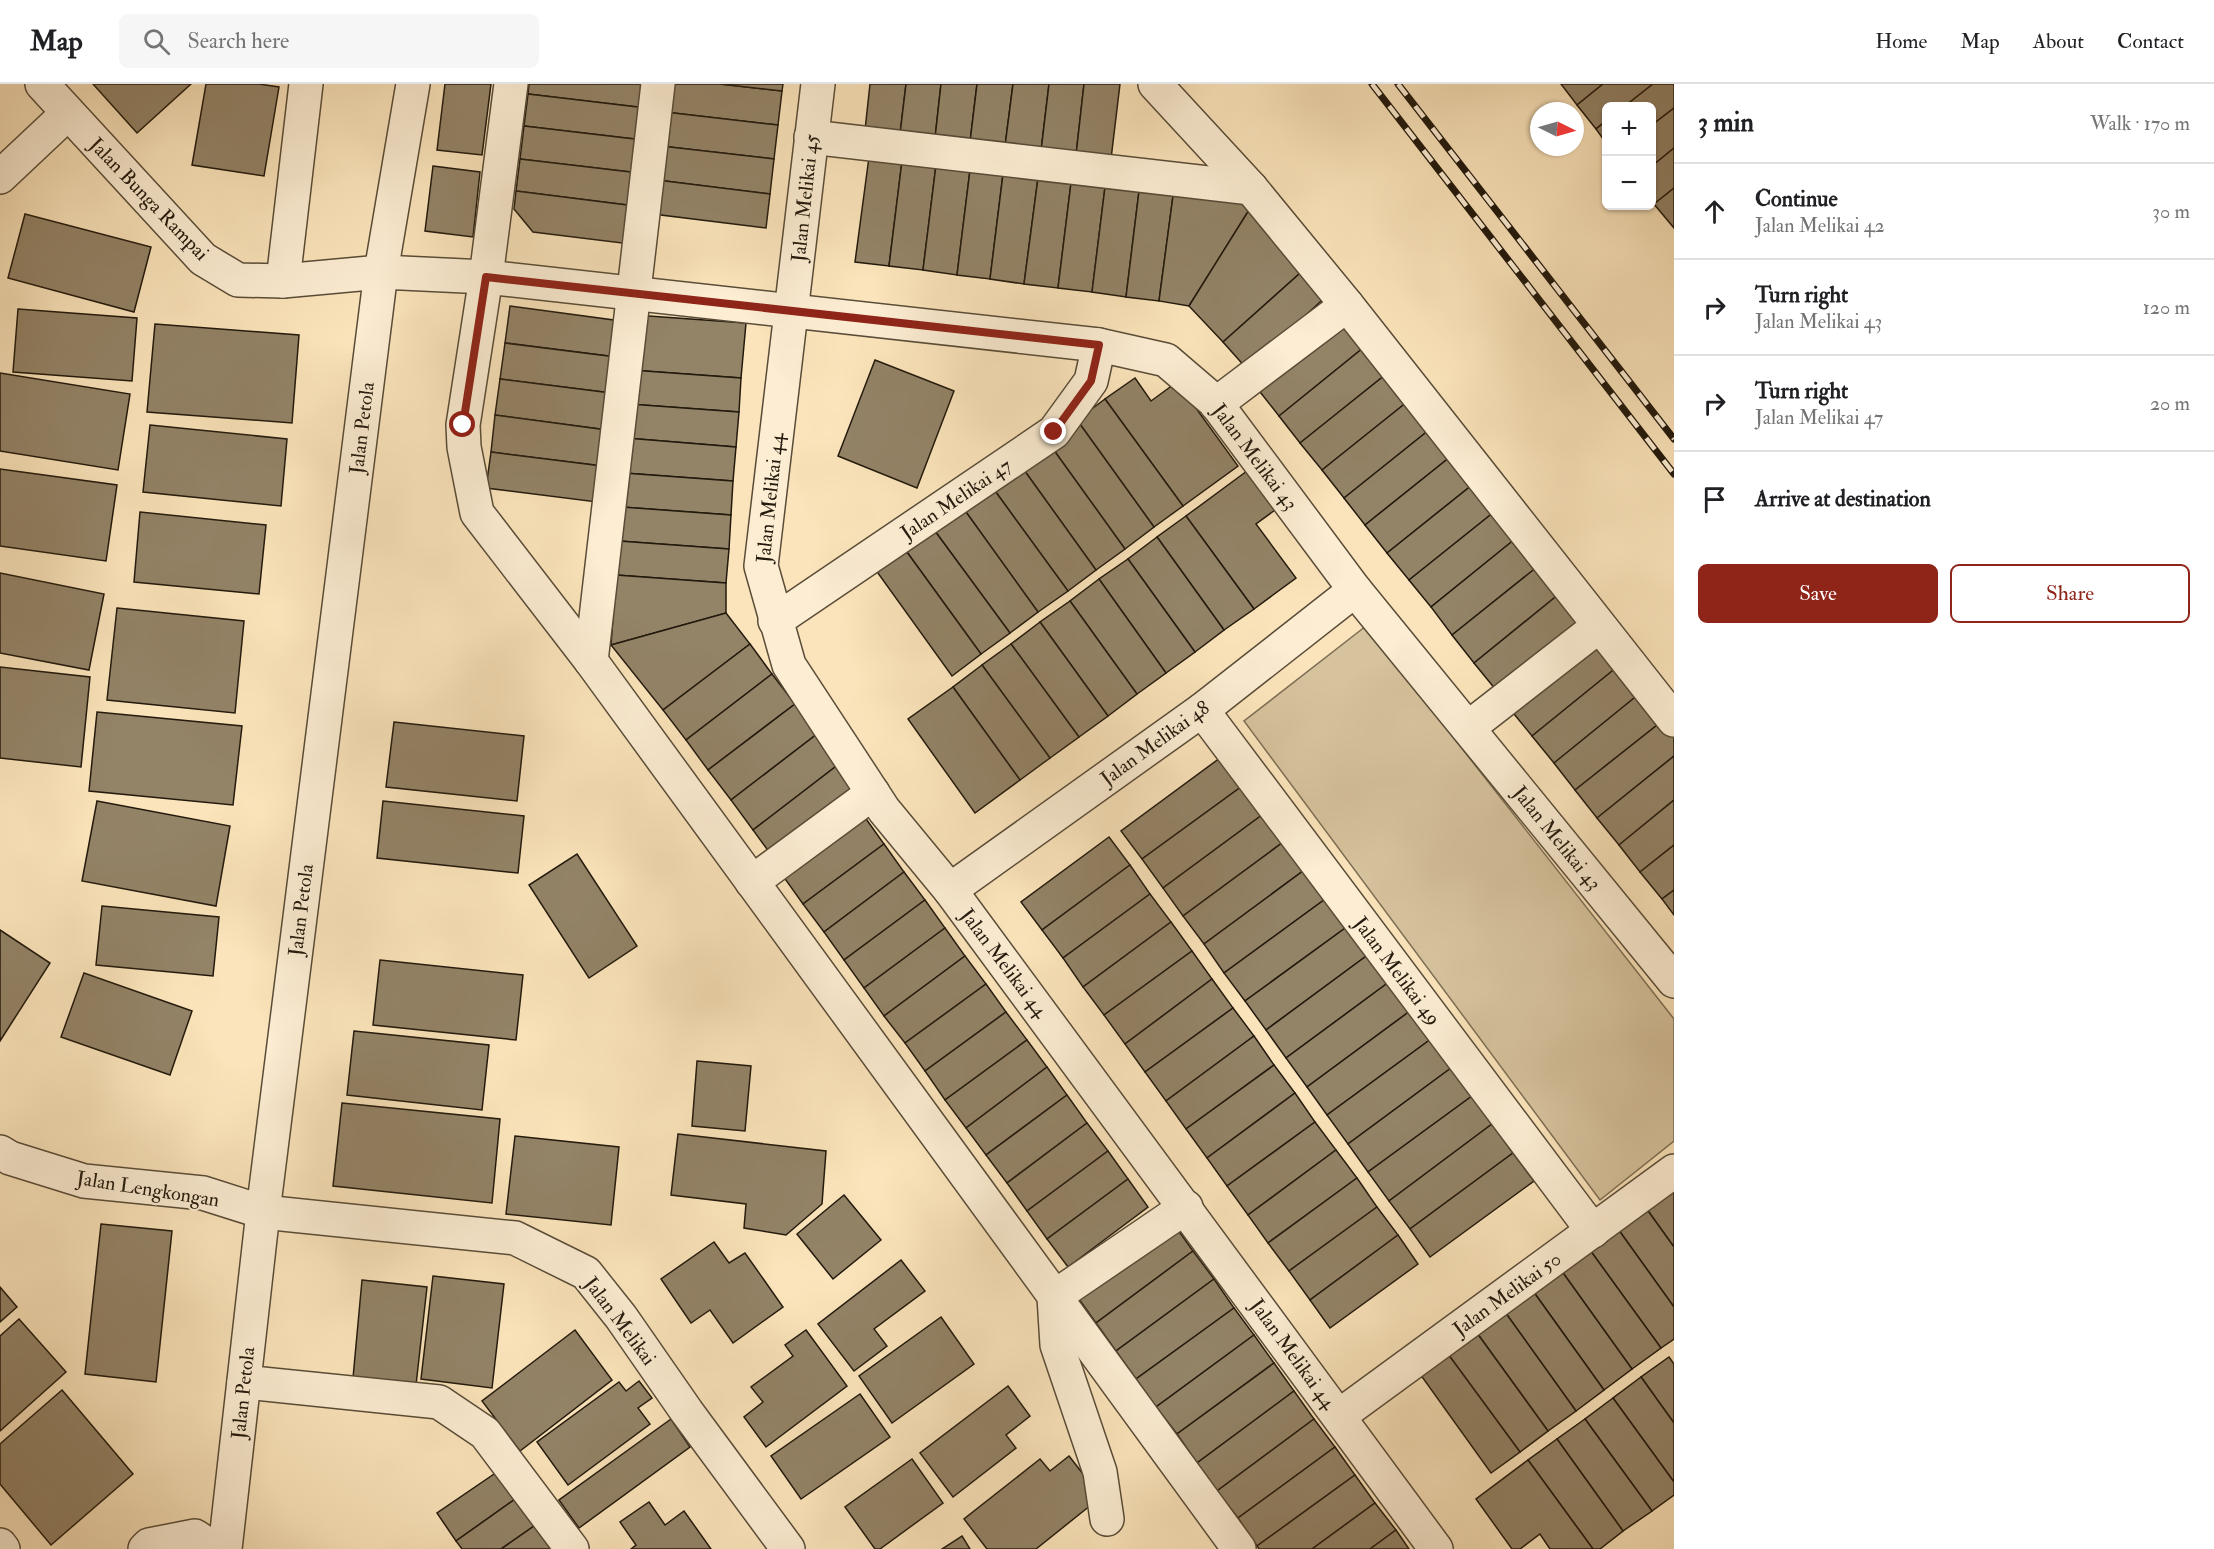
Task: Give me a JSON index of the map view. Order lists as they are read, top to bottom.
{
  "streets": {
    "street": [
      "Jalan Melikai 45",
      "Jalan Bunga Rampai",
      "Jalan Petola",
      "Jalan Melikai 43",
      "Jalan Melikai 44",
      "Jalan Melikai 47",
      "Jalan Melikai 48",
      "Jalan Melikai 49",
      "Jalan Lengkongan",
      "Jalan Melikai 50",
      "Jalan Melikai"
    ]
  },
  "crossings": [
    ["Jalan Melikai 45", "Jalan Melikai 43"],
    ["Jalan Melikai 45", "Jalan Melikai 44"],
    ["Jalan Bunga Rampai", "Jalan Petola"],
    ["Jalan Bunga Rampai", "Jalan Melikai 43"],
    ["Jalan Petola", "Jalan Melikai 43"],
    ["Jalan Petola", "Jalan Lengkongan"],
    ["Jalan Petola", "Jalan Melikai"],
    ["Jalan Melikai 43", "Jalan Melikai 44"],
    ["Jalan Melikai 43", "Jalan Melikai 47"],
    ["Jalan Melikai 43", "Jalan Melikai 48"],
    ["Jalan Melikai 44", "Jalan Melikai 47"],
    ["Jalan Melikai 44", "Jalan Melikai 48"],
    ["Jalan Melikai 44", "Jalan Melikai 50"],
    ["Jalan Melikai 48", "Jalan Melikai 49"],
    ["Jalan Melikai 49", "Jalan Melikai 50"],
    ["Jalan Lengkongan", "Jalan Melikai"]
  ],
  "north": "right",
  "page": {
    "header": "Map",
    "search": "Search here",
    "nav": [
      "Home",
      "Map",
      "About",
      "Contact"
    ],
    "heading": ["3 min", "Walk · 170 m"],
    "map_buttons": ["+", "−"],
    "list": [
      ["Continue", "Jalan Melikai 42", "30 m"],
      ["Turn right", "Jalan Melikai 43", "120 m"],
      ["Turn right", "Jalan Melikai 47", "20 m"],
      "Arrive at destination"
    ],
    "buttons": ["Save", "Share"]
  }
}
